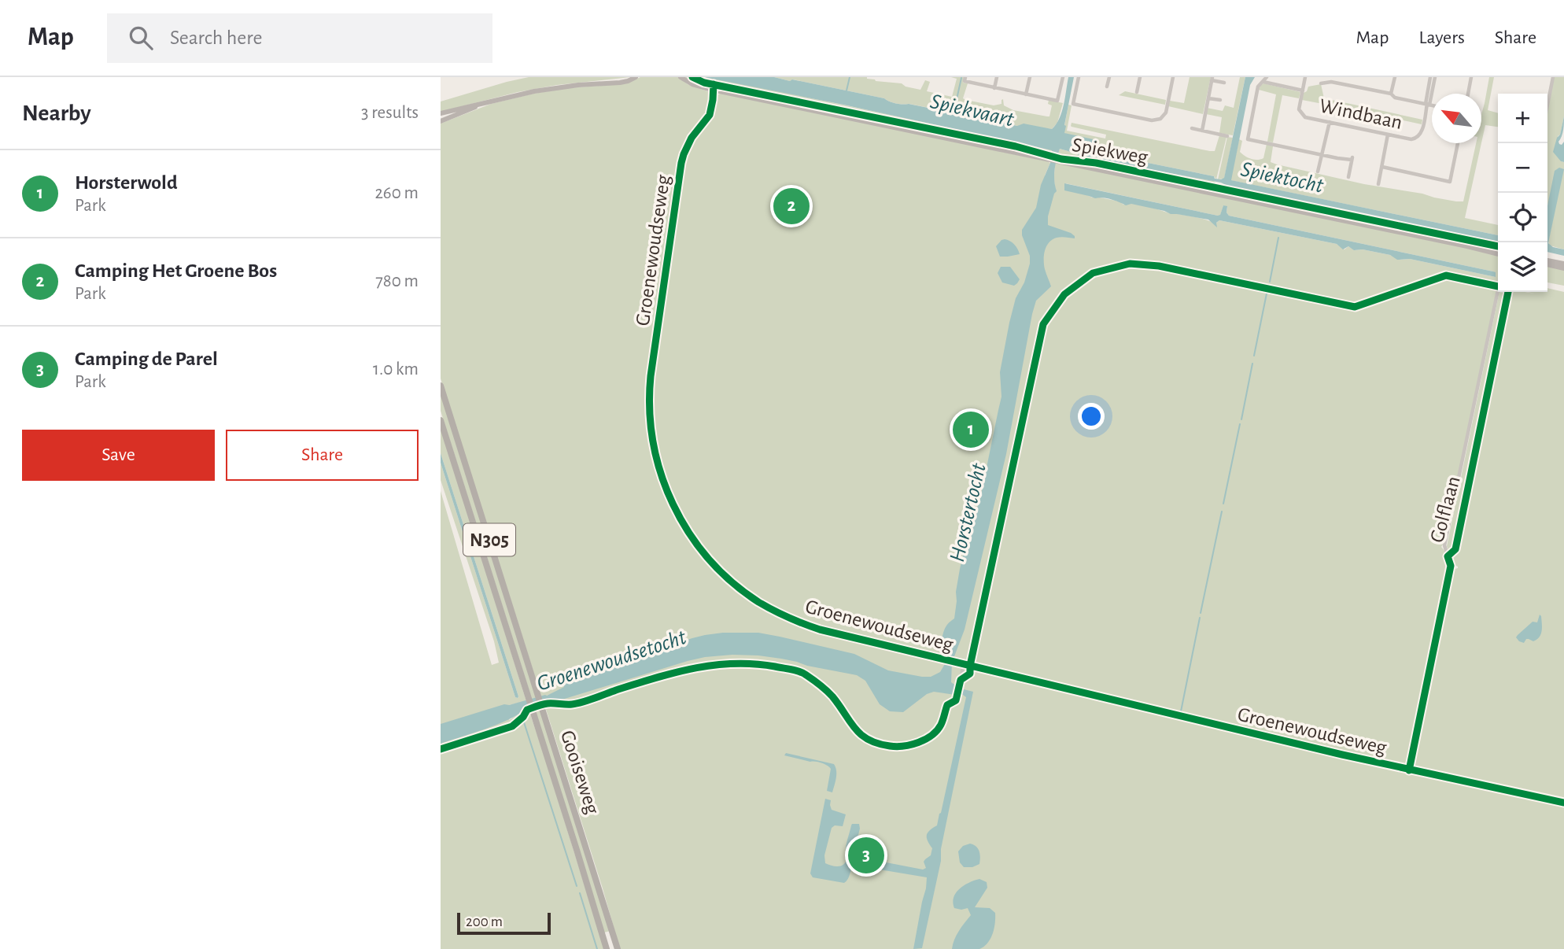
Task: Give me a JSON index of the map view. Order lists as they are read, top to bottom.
{
  "streets": {
    "highway": ["N305", "Gooiseweg"],
    "main road": ["Spiekweg"],
    "street": ["Windbaan", "Groenewoudseweg", "Golflaan"]
  },
  "crossings": [
    ["Spiekweg", "Groenewoudseweg"],
    ["Groenewoudseweg", "Golflaan"]
  ],
  "water": [
    "Spiekvaart",
    "Spiektocht",
    "Horstertocht",
    "Groenewoudsetocht"
  ],
  "scale_bar": "200 m",
  "north": "top left",
  "page": {
    "header": "Map",
    "search": "Search here",
    "nav": ["Map", "Layers", "Share"],
    "heading": ["Nearby", "3 results"],
    "map_buttons": ["+", "−"],
    "list": [
      {
        "mark": "1",
        "name": "Horsterwold",
        "note": "Park",
        "value": "260 m"
      },
      {
        "mark": "2",
        "name": "Camping Het Groene Bos",
        "note": "Park",
        "value": "780 m"
      },
      {
        "mark": "3",
        "name": "Camping de Parel",
        "note": "Park",
        "value": "1.0 km"
      }
    ],
    "pins": ["2", "1", "3"],
    "buttons": ["Save", "Share"],
    "scale": "200 m"
  }
}
